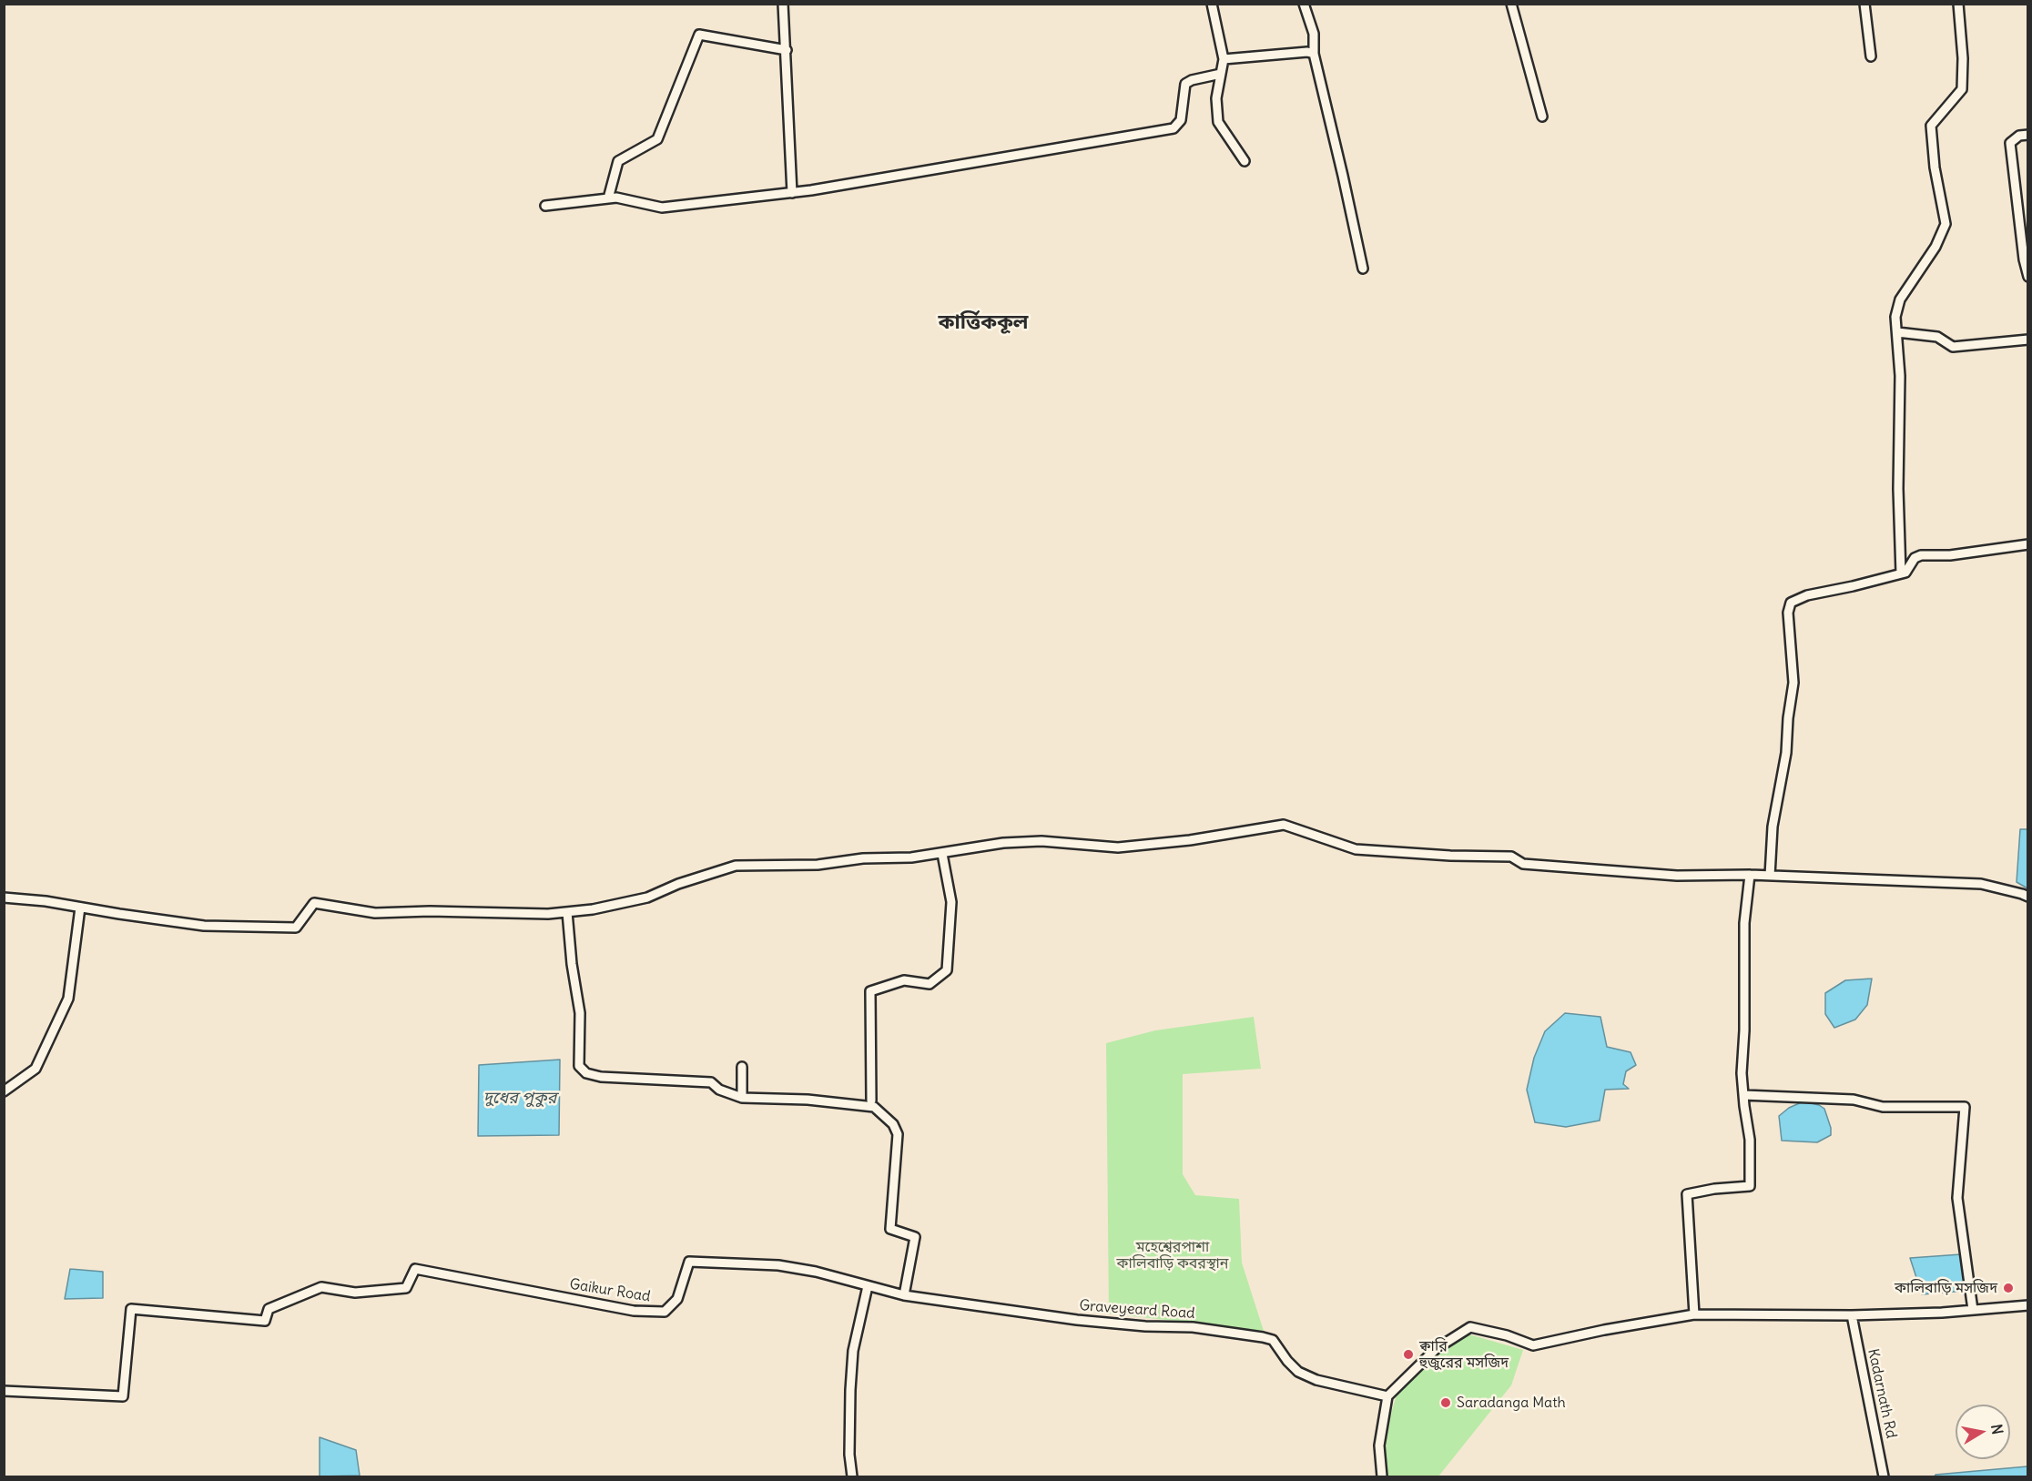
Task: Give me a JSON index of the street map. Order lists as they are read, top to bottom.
{
  "streets": {
    "street": ["Gaikur Road", "Graveyeard Road", "Kadarnath Rd"]
  },
  "crossings": [
    ["Gaikur Road", "Graveyeard Road"]
  ],
  "districts": ["কার্ত্তিককূল"],
  "water": ["দুধের পুকুর"],
  "parks": ["মহেশ্বেরপাশা কালিবাড়ি কবরস্থান"],
  "places": ["কালিবাড়ি মসজিদ", "ক্বারি হুজুরের মসজিদ", "Saradanga Math"],
  "north": "right"
}
